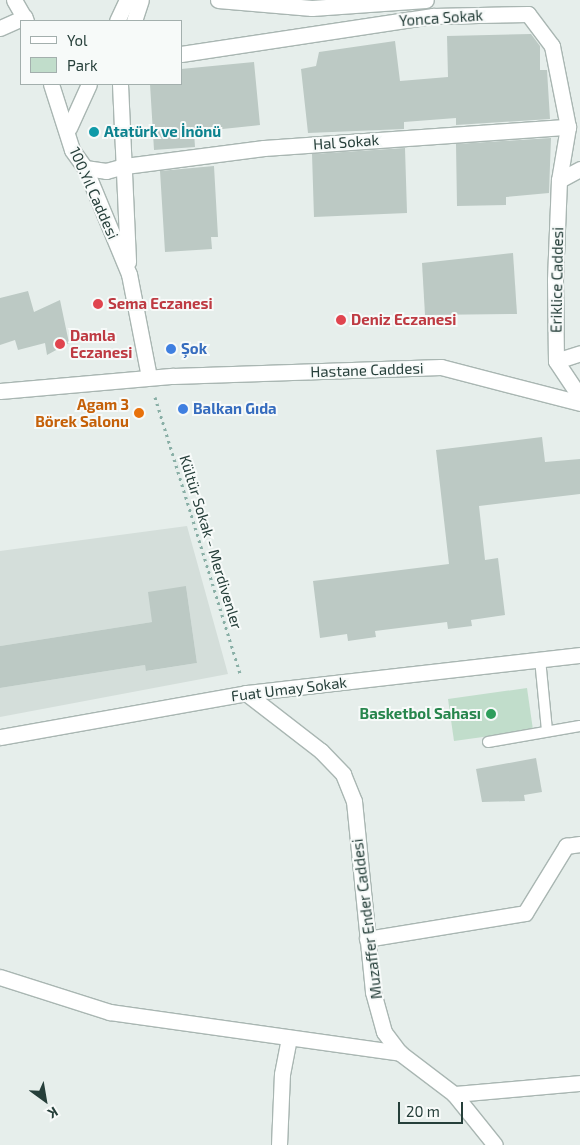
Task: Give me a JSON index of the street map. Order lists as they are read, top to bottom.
{
  "streets": {
    "street": [
      "Yonca Sokak",
      "Hal Sokak",
      "100.Yıl Caddesi",
      "Eriklice Caddesi",
      "Hastane Caddesi",
      "Fuat Umay Sokak",
      "Muzaffer Ender Caddesi"
    ],
    "path": ["Kültür Sokak - Merdivenler"]
  },
  "crossings": [
    ["Yonca Sokak", "Hal Sokak"],
    ["Yonca Sokak", "Eriklice Caddesi"],
    ["Hal Sokak", "100.Yıl Caddesi"],
    ["100.Yıl Caddesi", "Hastane Caddesi"],
    ["Kültür Sokak - Merdivenler", "Fuat Umay Sokak"],
    ["Kültür Sokak - Merdivenler", "Muzaffer Ender Caddesi"],
    ["Fuat Umay Sokak", "Muzaffer Ender Caddesi"]
  ],
  "places": [
    "Atatürk ve İnönü",
    "Sema Eczanesi",
    "Deniz Eczanesi",
    "Damla Eczanesi",
    "Şok",
    "Balkan Gıda",
    "Agam 3 Börek Salonu",
    "Basketbol Sahası"
  ],
  "legend": ["Yol", "Park"],
  "scale_bar": "20 m",
  "north": "bottom right"
}
